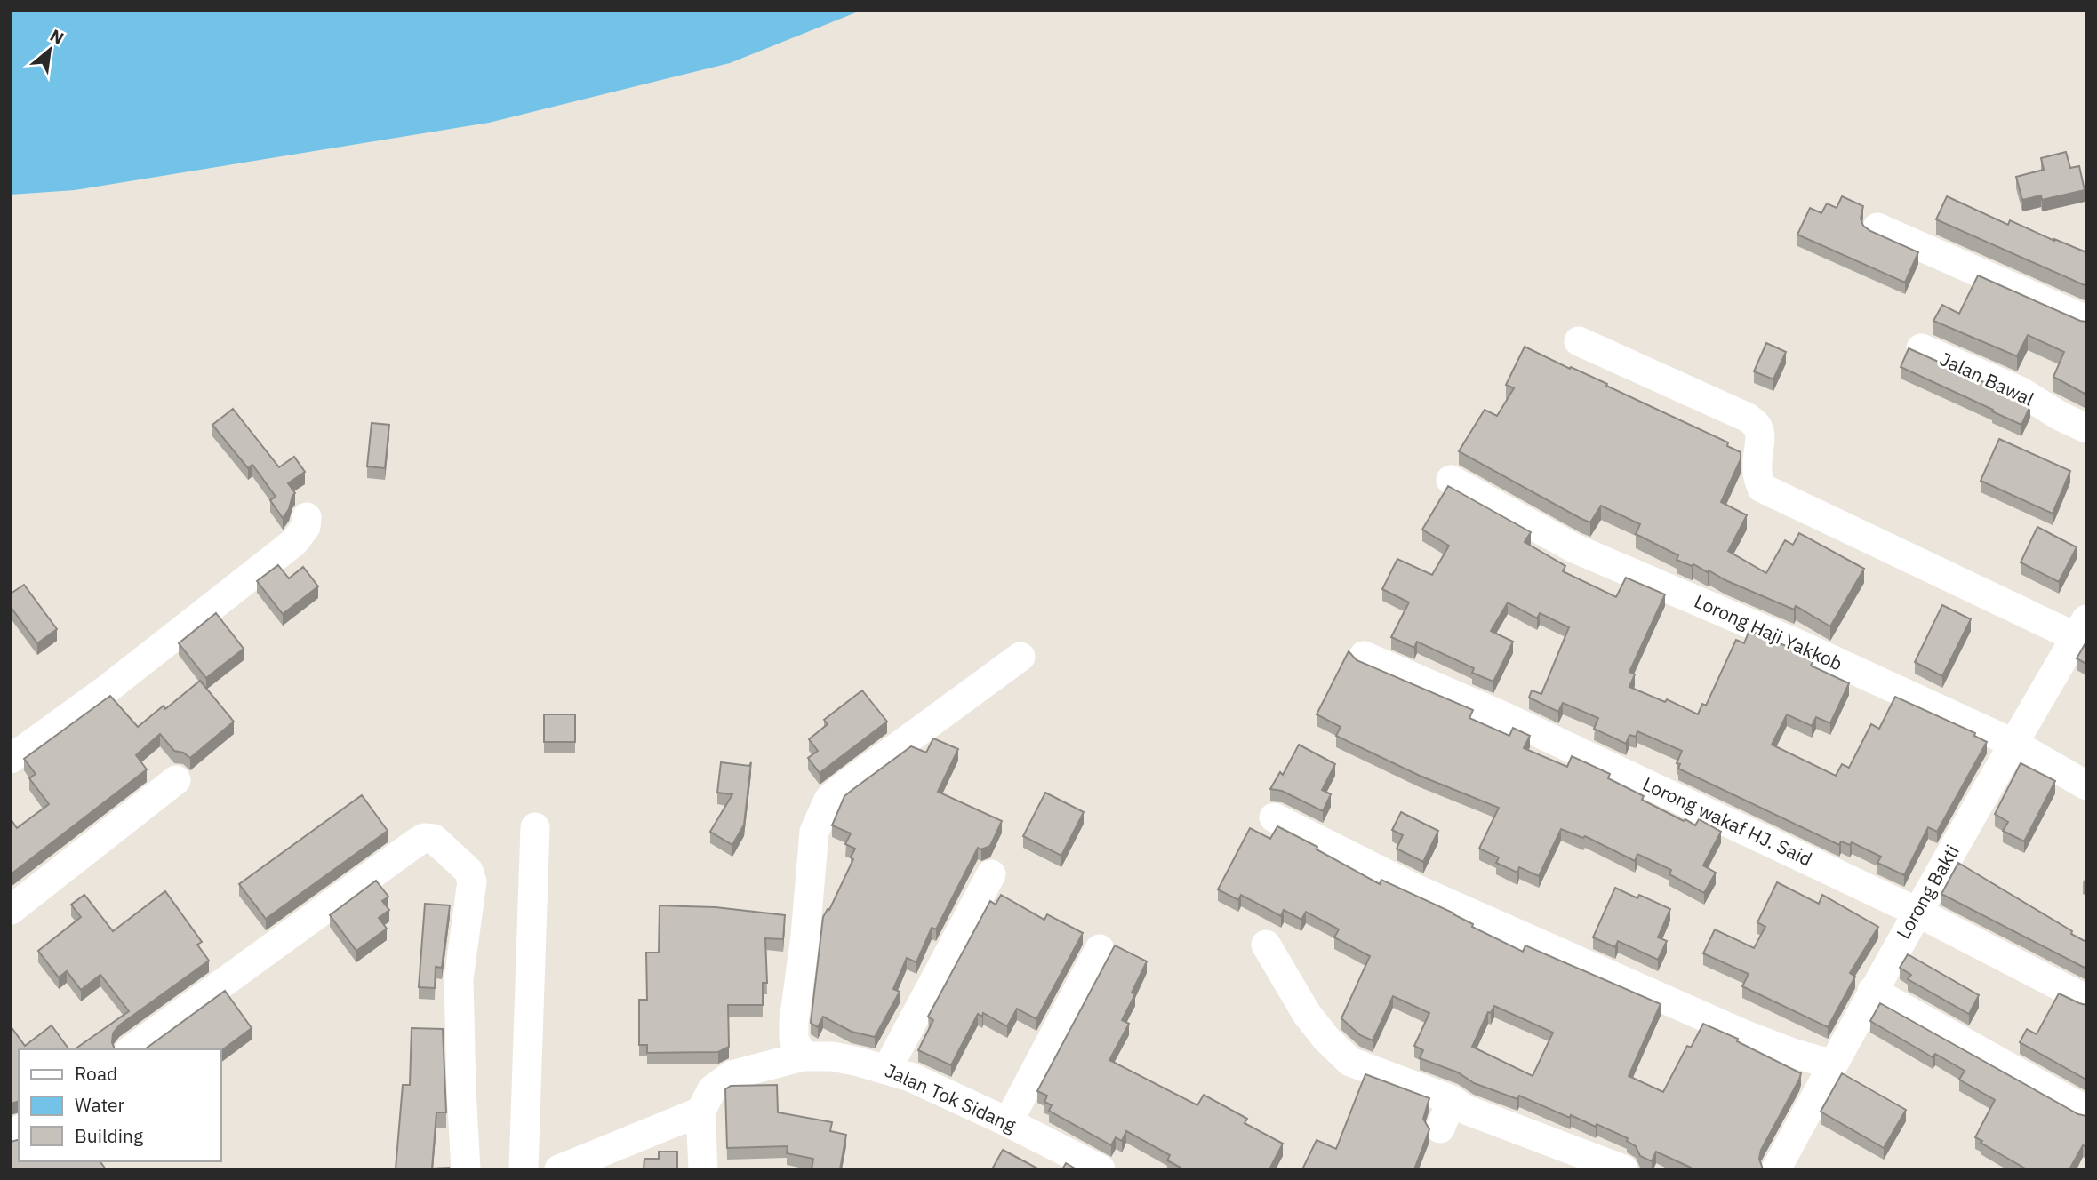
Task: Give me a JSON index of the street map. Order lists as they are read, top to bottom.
{
  "streets": {
    "street": [
      "Jalan Bawal",
      "Lorong Haji Yakkob",
      "Lorong wakaf HJ. Said",
      "Lorong Bakti",
      "Jalan Tok Sidang"
    ]
  },
  "crossings": [
    ["Lorong Haji Yakkob", "Lorong Bakti"],
    ["Lorong wakaf HJ. Said", "Lorong Bakti"]
  ],
  "legend": ["Road", "Water", "Building"],
  "north": "top right"
}
